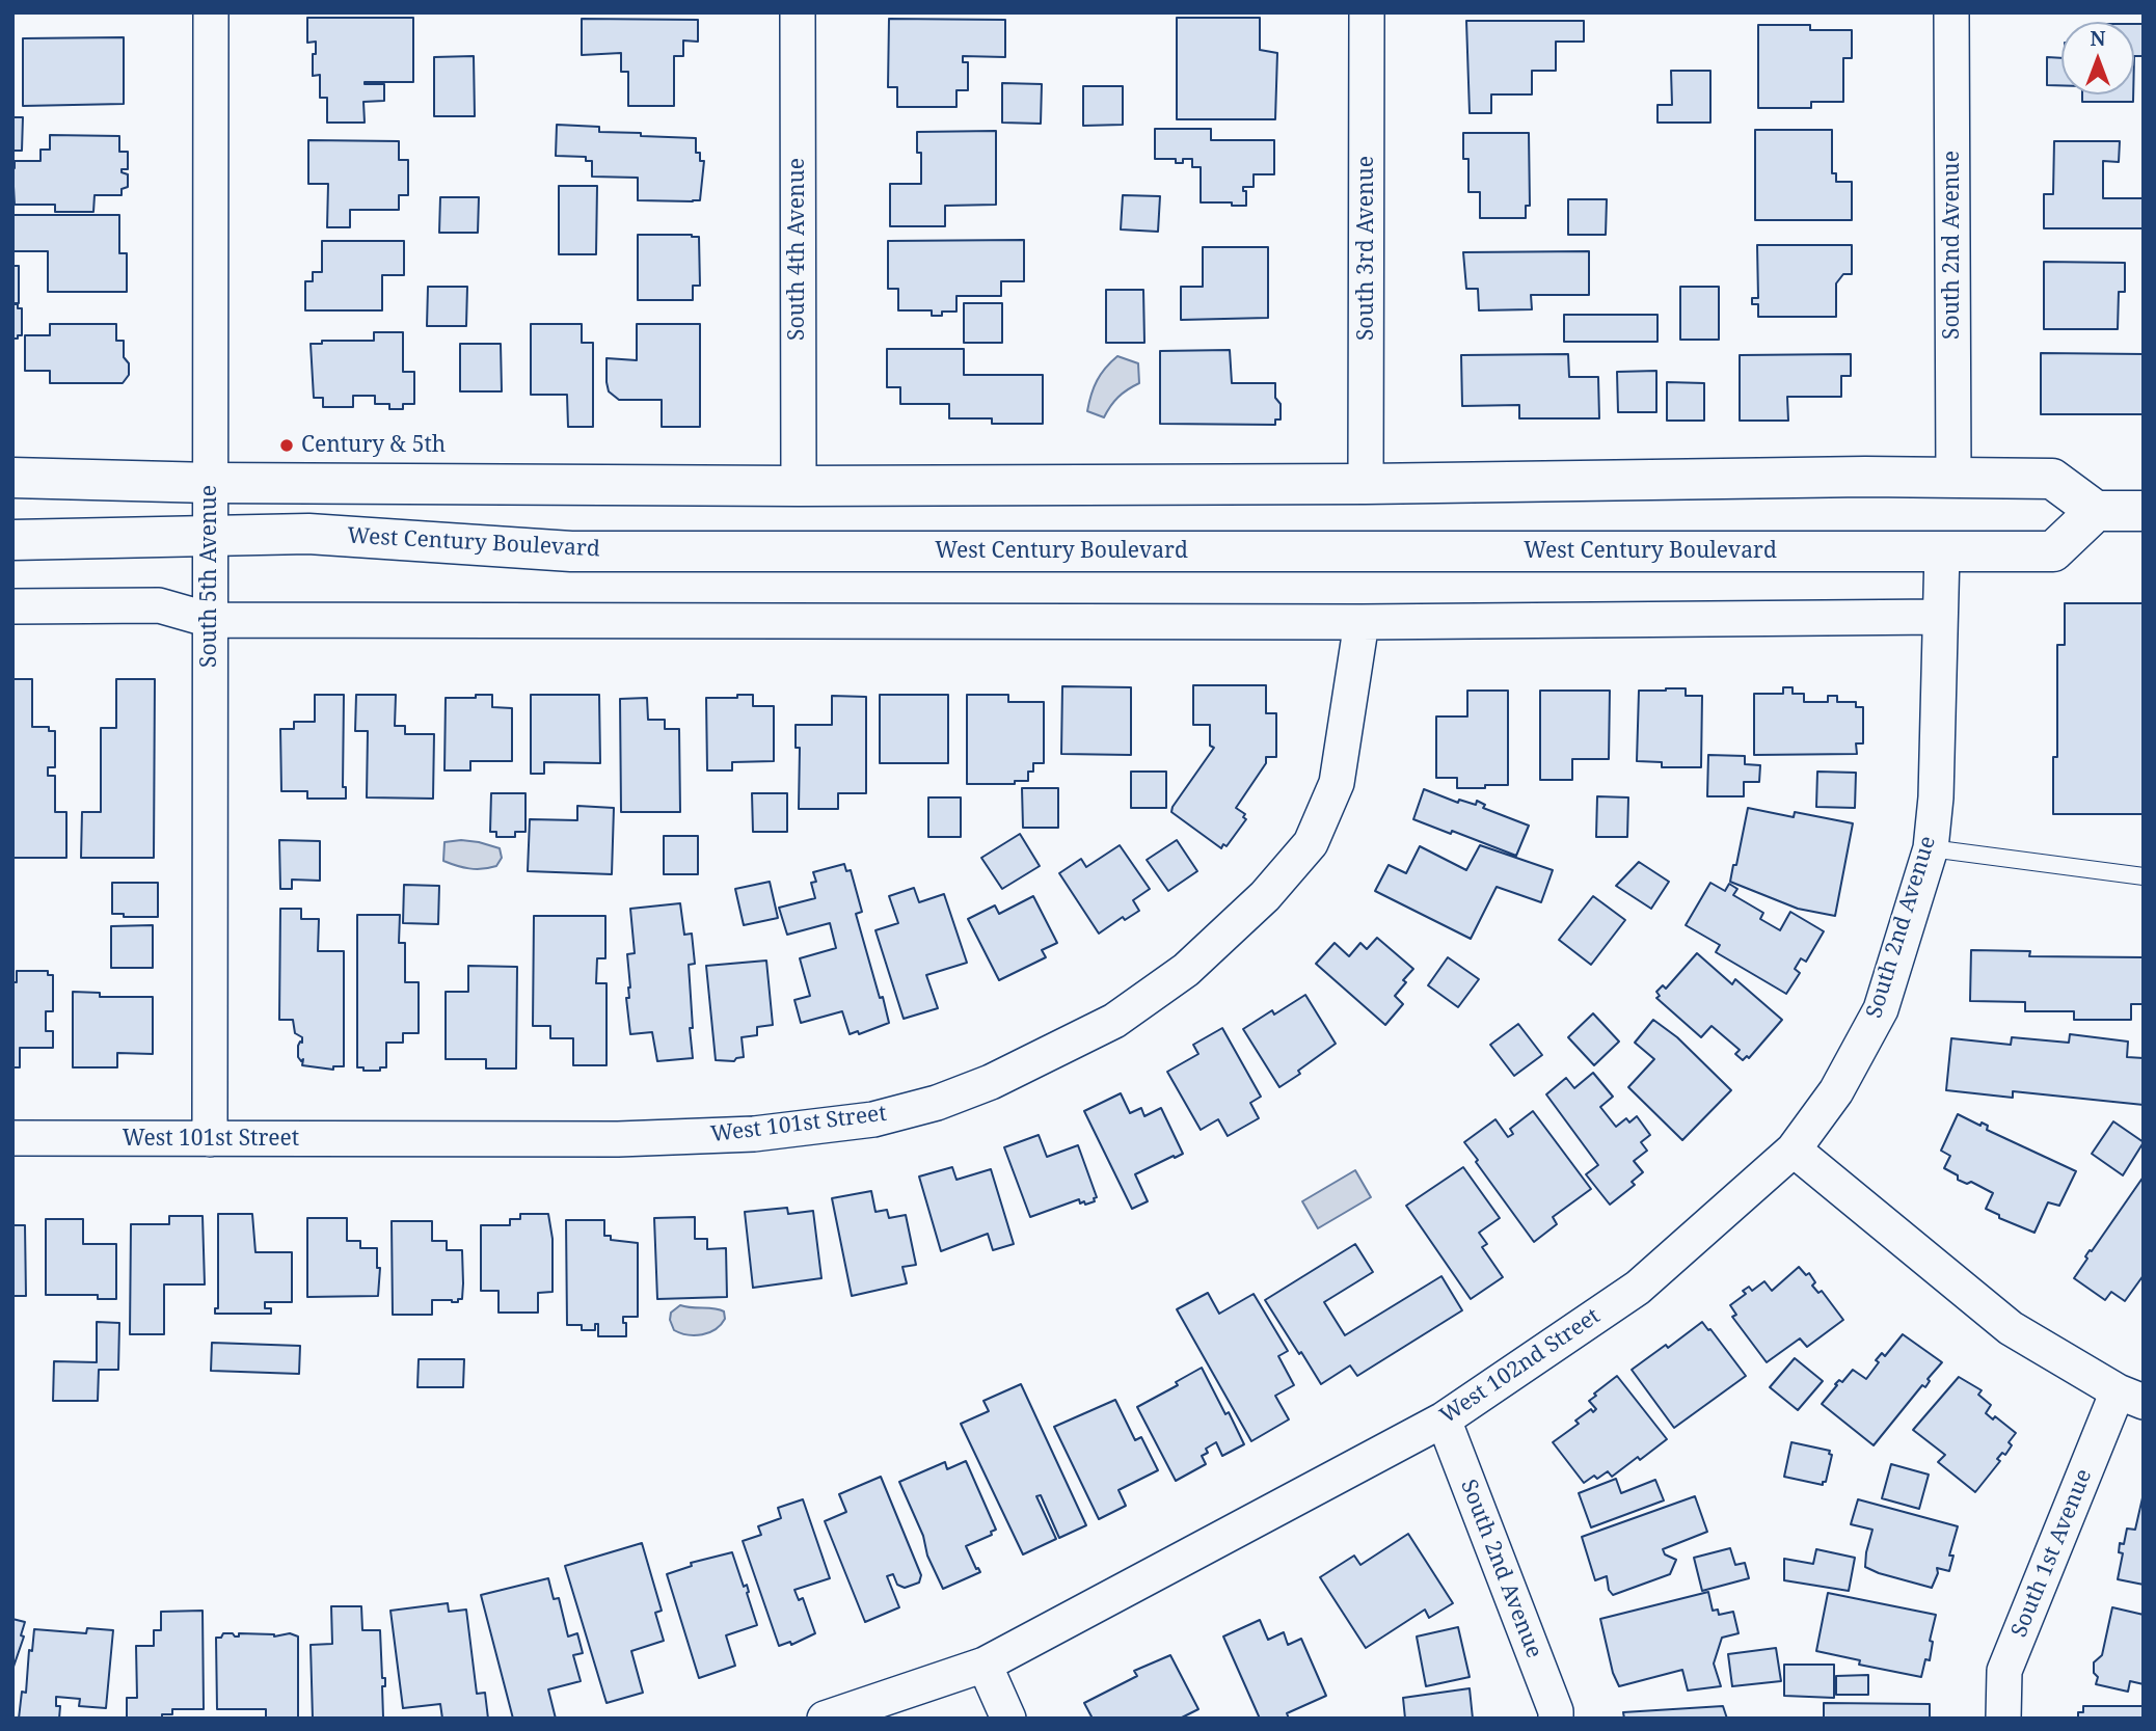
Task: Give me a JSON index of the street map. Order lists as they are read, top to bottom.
{
  "streets": {
    "main road": ["West Century Boulevard"],
    "street": [
      "South 2nd Avenue",
      "South 3rd Avenue",
      "South 4th Avenue",
      "South 5th Avenue",
      "West 101st Street",
      "West 102nd Street",
      "South 1st Avenue"
    ]
  },
  "crossings": [
    ["South 2nd Avenue", "West Century Boulevard"],
    ["South 2nd Avenue", "West 102nd Street"],
    ["West Century Boulevard", "South 5th Avenue"],
    ["South 5th Avenue", "West 101st Street"]
  ],
  "places": ["Century & 5th"],
  "north": "top"
}
